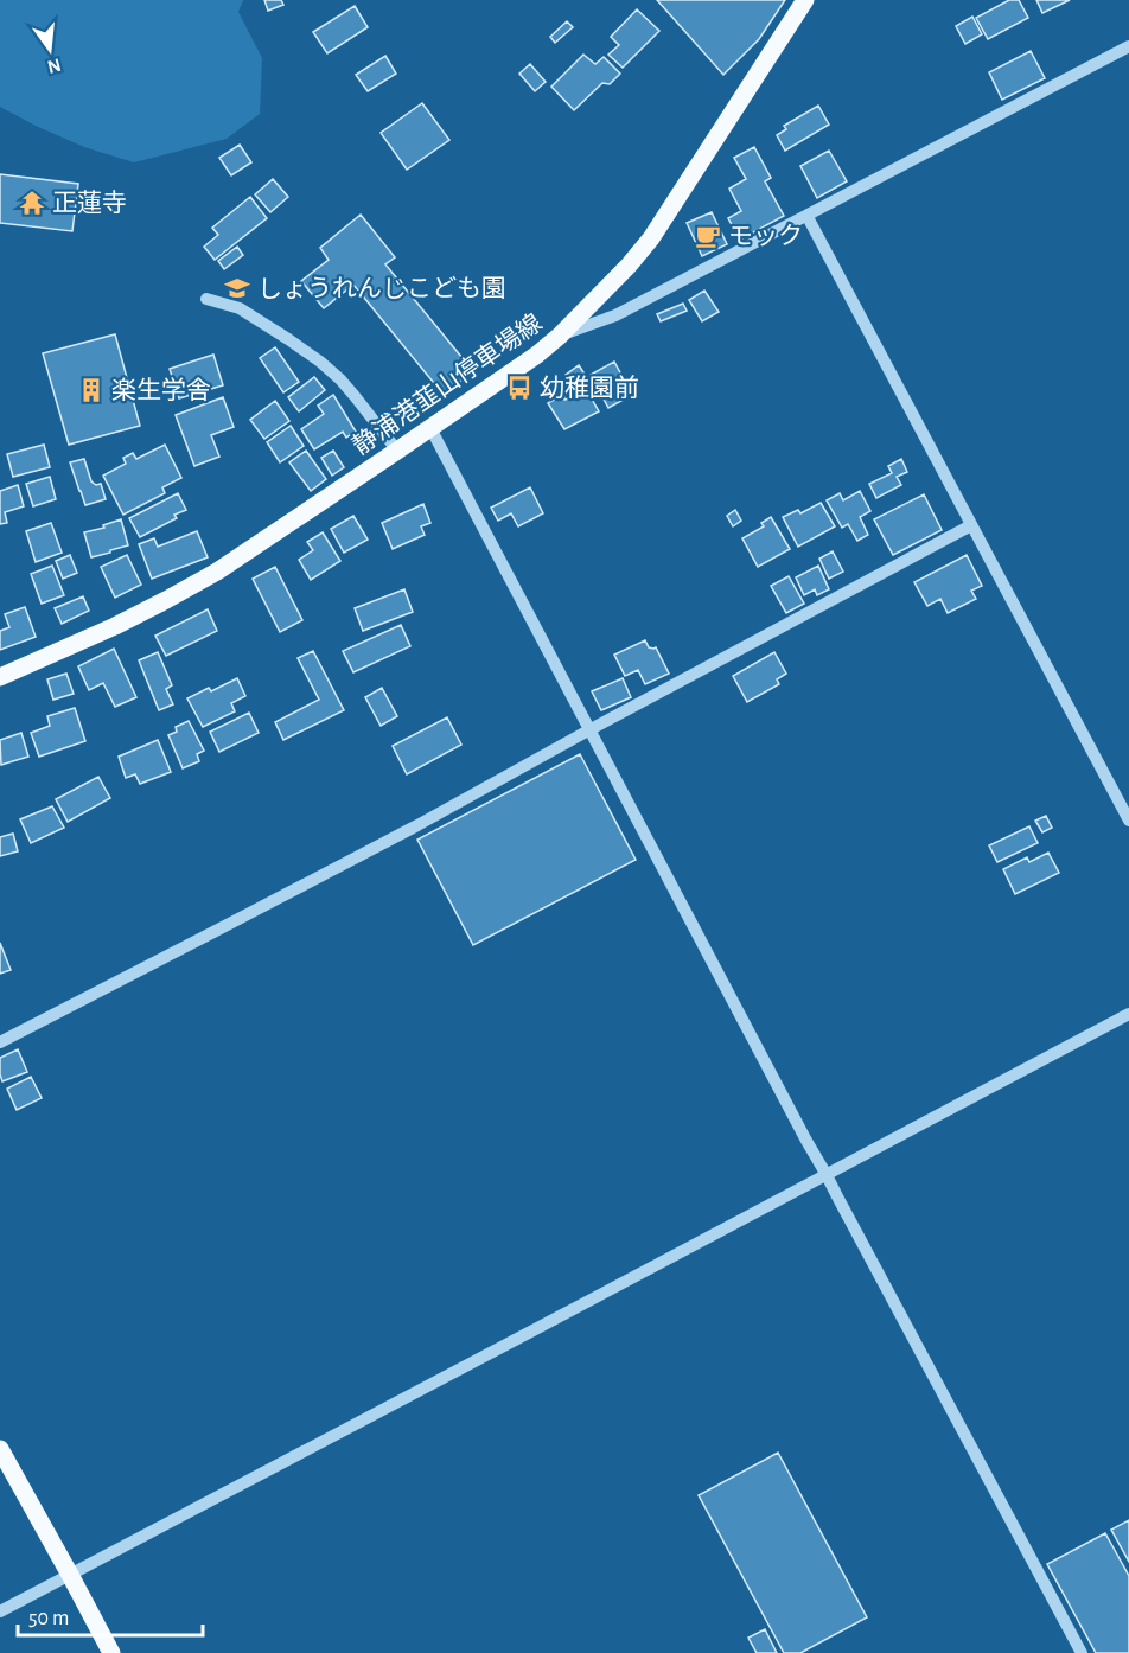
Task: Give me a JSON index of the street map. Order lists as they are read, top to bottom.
{
  "streets": {
    "main road": ["静浦港韮山停車場線"]
  },
  "places": {
    "temple": ["正蓮寺"],
    "cafe": ["モック"],
    "school or university": ["しょうれんじこども園"],
    "bus stop": ["幼稚園前"],
    "building": ["楽生学舎"]
  },
  "scale_bar": "50 m",
  "north": "bottom"
}
